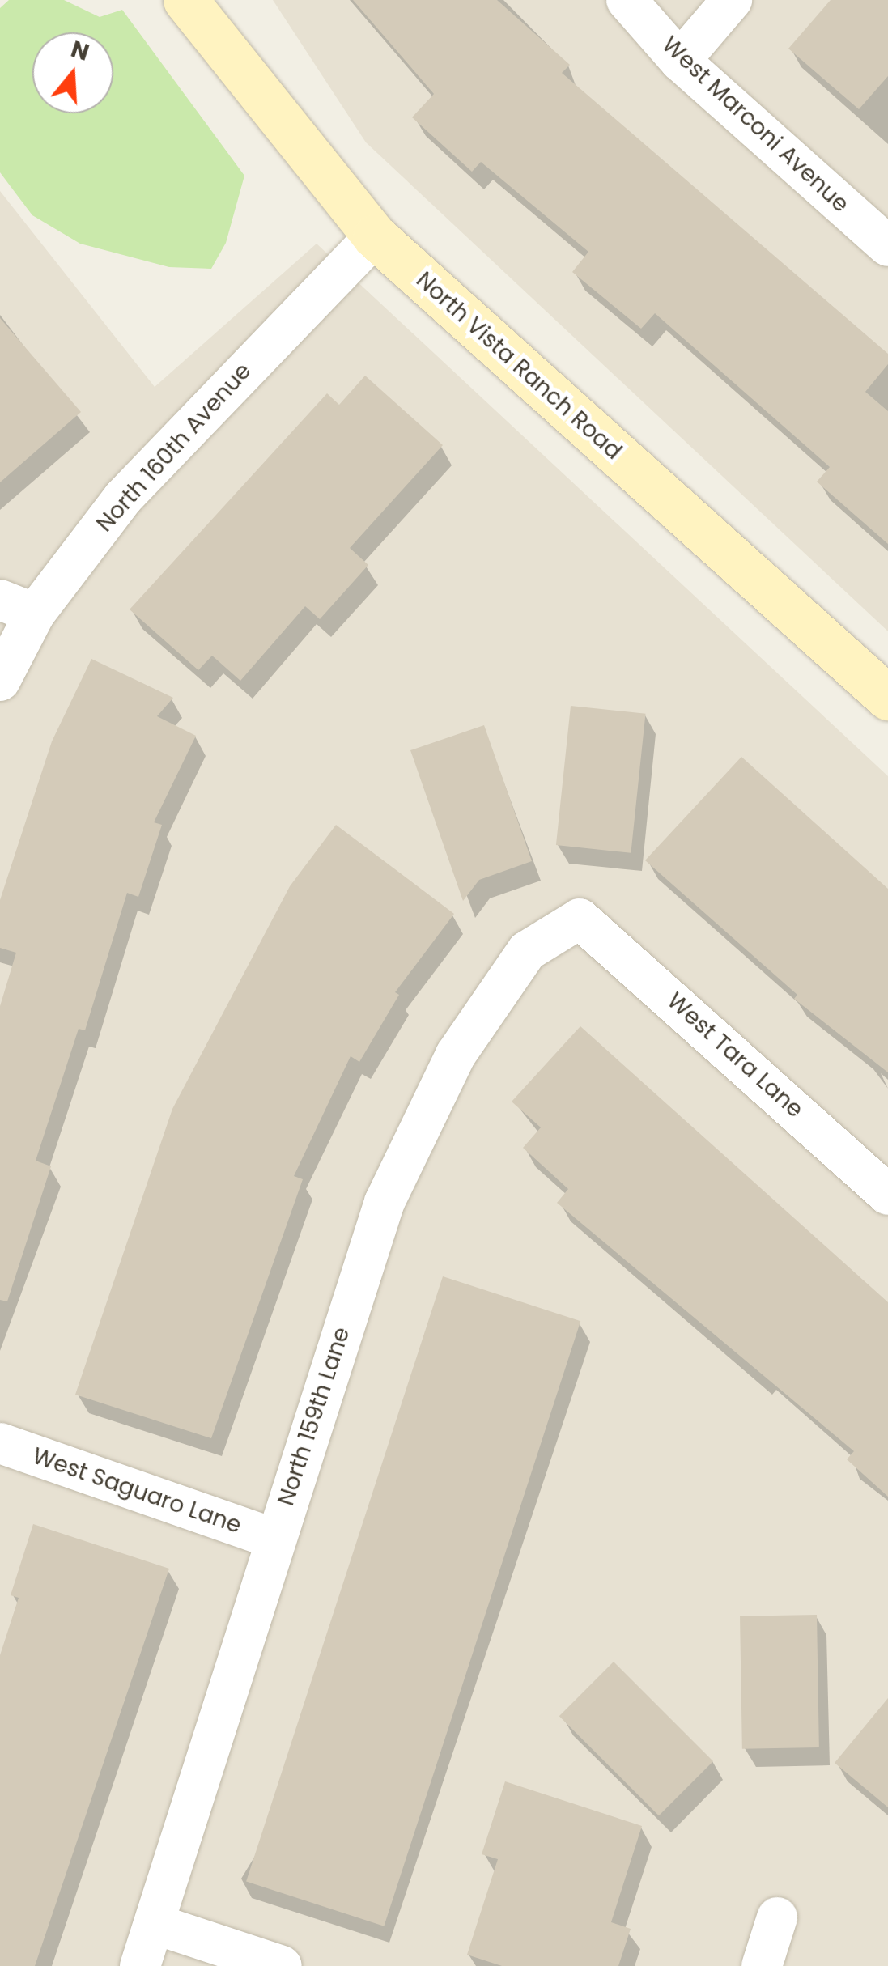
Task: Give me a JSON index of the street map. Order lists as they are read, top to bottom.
{
  "streets": {
    "street": [
      "West Marconi Avenue",
      "North Vista Ranch Road",
      "North 160th Avenue",
      "West Tara Lane",
      "North 159th Lane",
      "West Saguaro Lane"
    ]
  },
  "crossings": [
    ["North Vista Ranch Road", "North 160th Avenue"],
    ["West Tara Lane", "North 159th Lane"],
    ["North 159th Lane", "West Saguaro Lane"]
  ],
  "north": "top"
}
